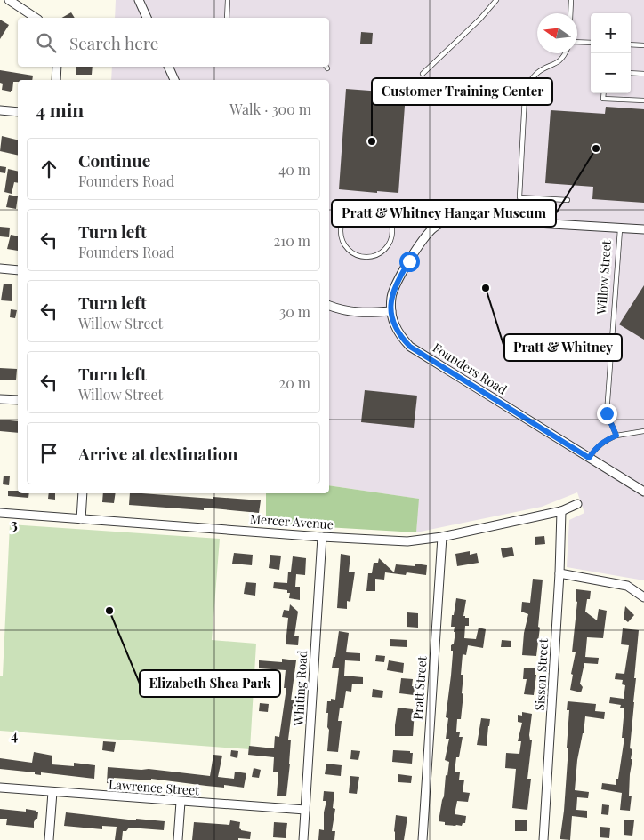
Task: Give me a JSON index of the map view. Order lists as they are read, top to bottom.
{
  "streets": {
    "street": [
      "Willow Street",
      "Founders Road",
      "Mercer Avenue",
      "Sisson Street",
      "Whiting Road",
      "Pratt Street",
      "Lawrence Street"
    ]
  },
  "crossings": [
    ["Willow Street", "Founders Road"],
    ["Mercer Avenue", "Sisson Street"],
    ["Mercer Avenue", "Whiting Road"],
    ["Mercer Avenue", "Pratt Street"],
    ["Whiting Road", "Lawrence Street"]
  ],
  "places": [
    "Customer Training Center",
    "Pratt & Whitney Hangar Museum",
    "Pratt & Whitney",
    "Elizabeth Shea Park"
  ],
  "north": "left",
  "page": {
    "map_buttons": ["+", "−"],
    "search": "Search here",
    "heading": ["4 min", "Walk · 300 m"],
    "list": [
      ["Continue", "Founders Road", "40 m"],
      ["Turn left", "Founders Road", "210 m"],
      ["Turn left", "Willow Street", "30 m"],
      ["Turn left", "Willow Street", "20 m"],
      "Arrive at destination"
    ]
  },
  "grid": {
    "rows": ["3", "4"]
  }
}
